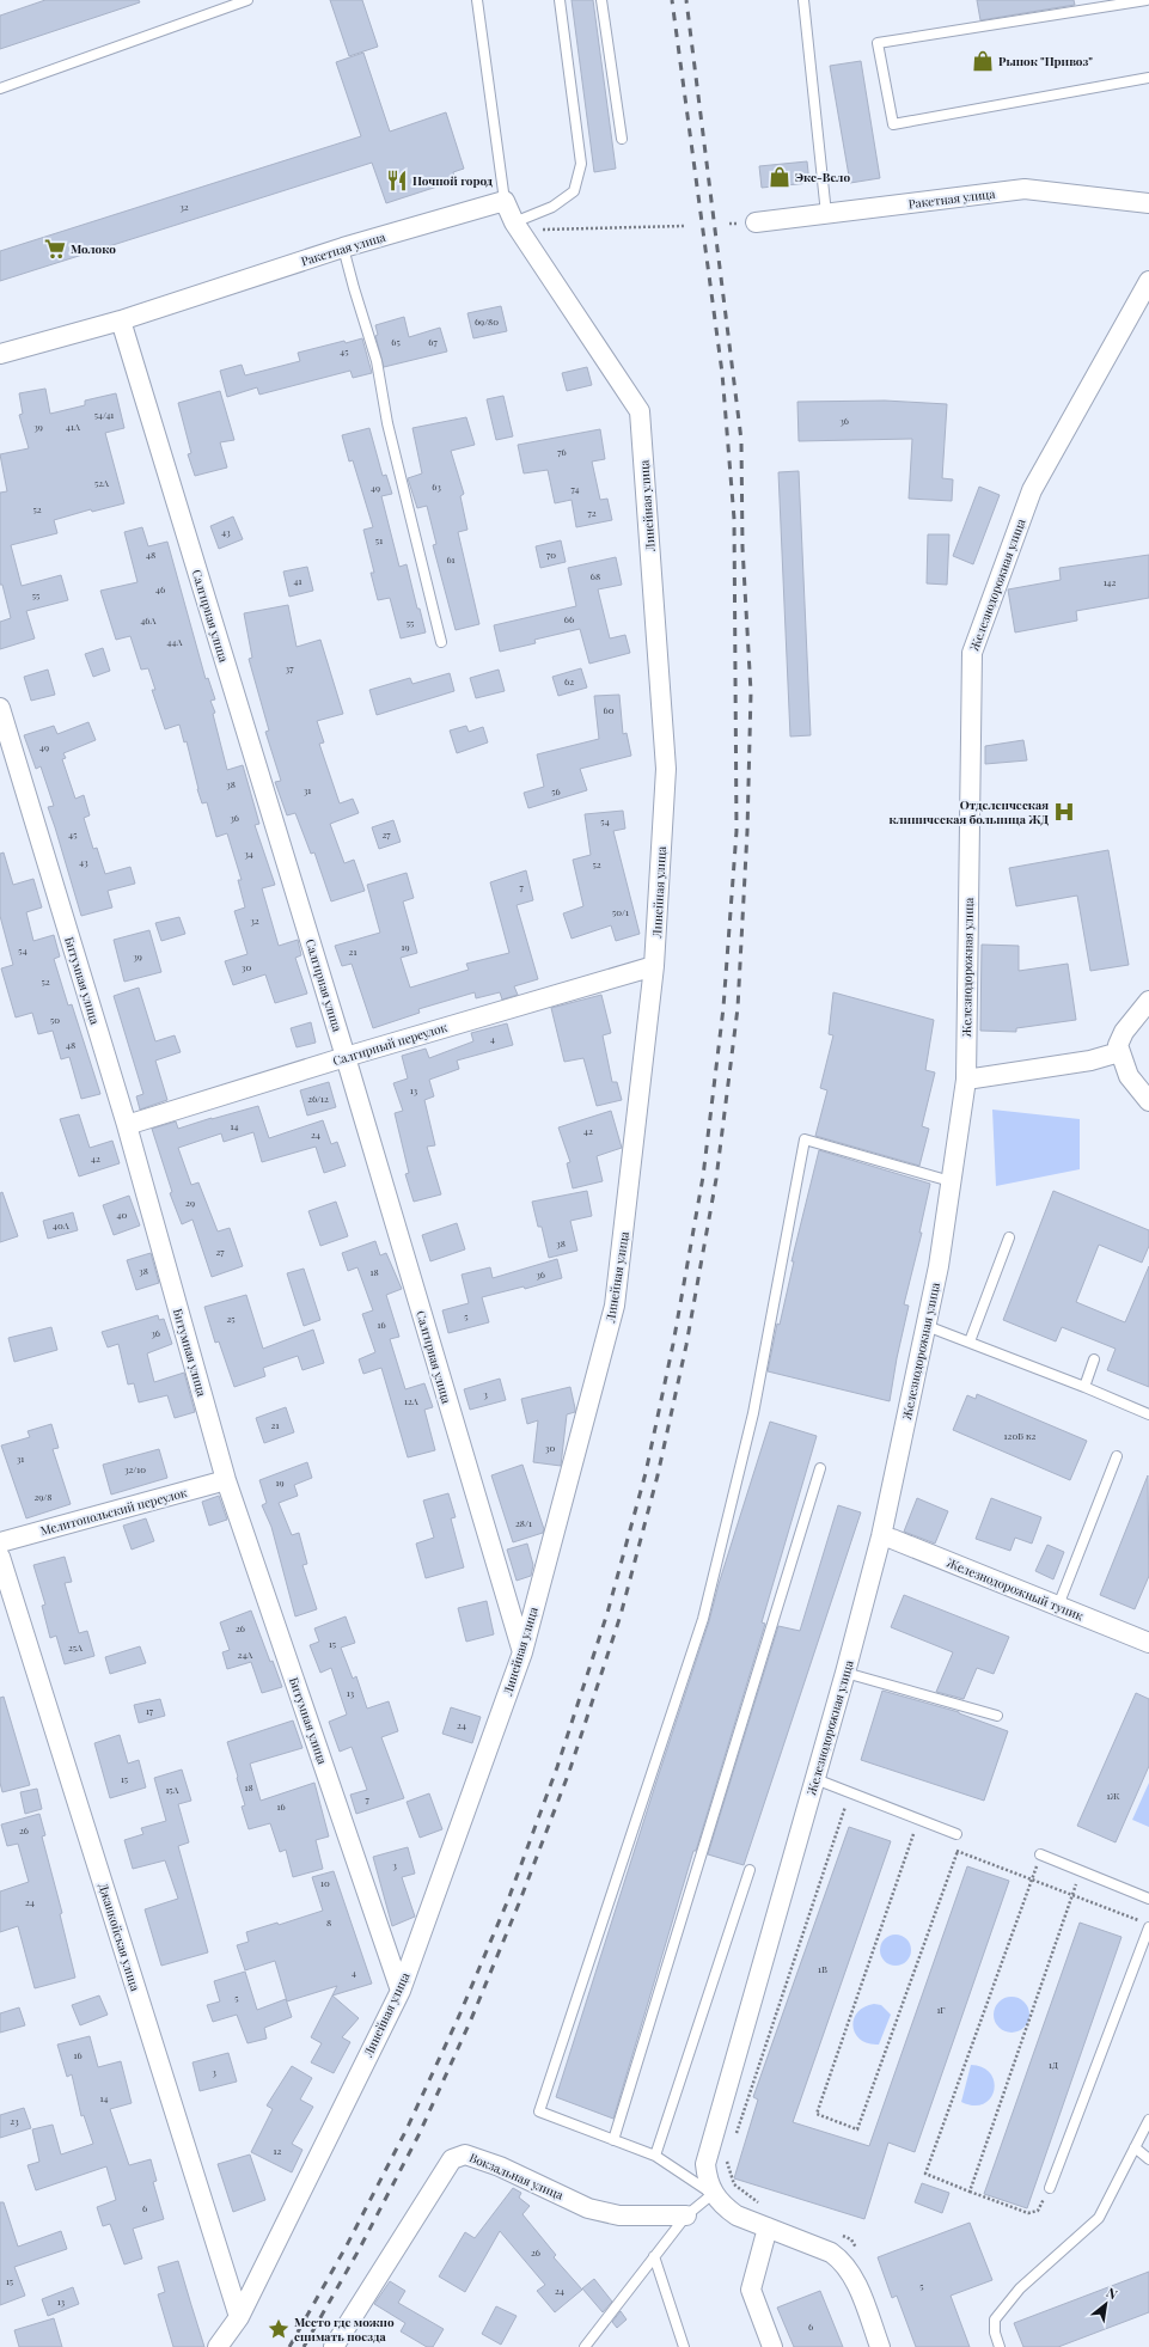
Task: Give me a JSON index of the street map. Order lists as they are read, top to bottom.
{
  "streets": {
    "street": [
      "Ракетная улица",
      "Линейная улица",
      "Железнодорожная улица",
      "Салгирная улица",
      "Битумная улица",
      "Салгирный переулок",
      "Мелитопольский переулок",
      "Железнодорожный тупик",
      "Джанкойская улица",
      "Вокзальная улица"
    ]
  },
  "crossings": [
    ["Ракетная улица", "Линейная улица"],
    ["Ракетная улица", "Салгирная улица"],
    ["Линейная улица", "Салгирная улица"],
    ["Линейная улица", "Битумная улица"],
    ["Линейная улица", "Салгирный переулок"],
    ["Линейная улица", "Джанкойская улица"],
    ["Железнодорожная улица", "Железнодорожный тупик"],
    ["Салгирная улица", "Салгирный переулок"],
    ["Битумная улица", "Салгирный переулок"],
    ["Битумная улица", "Мелитопольский переулок"]
  ],
  "places": {
    "shop": ["Рынок \"Привоз\"", "Экс-Вело"],
    "restaurant": ["Ночной город"],
    "supermarket": ["Молоко"],
    "hospital": ["Отделенческая клиническая больница ЖД"],
    "place": ["Место где можно снимать поезда"]
  },
  "house_numbers": [
    "32",
    "69/80",
    "65",
    "67",
    "45",
    "54/41",
    "36",
    "39",
    "41А",
    "76",
    "52А",
    "63",
    "49",
    "74",
    "52",
    "72",
    "43",
    "51",
    "48",
    "70",
    "61",
    "68",
    "41",
    "142",
    "46",
    "55",
    "66",
    "46А",
    "55",
    "44А",
    "37",
    "62",
    "60",
    "49",
    "38",
    "31",
    "56",
    "36",
    "54",
    "45",
    "27",
    "34",
    "43",
    "52",
    "7",
    "50/1",
    "32",
    "19",
    "54",
    "21",
    "39",
    "30",
    "52",
    "50",
    "4",
    "48",
    "13",
    "26/12",
    "14",
    "42",
    "24",
    "42",
    "29",
    "40",
    "40А",
    "38",
    "27",
    "38",
    "18",
    "36",
    "5",
    "25",
    "16",
    "36",
    "3",
    "12А",
    "21",
    "120Б к2",
    "30",
    "31",
    "32/10",
    "19",
    "29/8",
    "28/1",
    "26",
    "15",
    "25А",
    "24А",
    "13",
    "17",
    "24",
    "15",
    "18",
    "15А",
    "1Ж",
    "7",
    "16",
    "26",
    "3",
    "10",
    "24",
    "8",
    "1В",
    "4",
    "5",
    "1Г",
    "16",
    "1Д",
    "3",
    "14",
    "23",
    "12",
    "6",
    "26",
    "15",
    "5",
    "24",
    "13",
    "6"
  ],
  "north": "top right"
}
